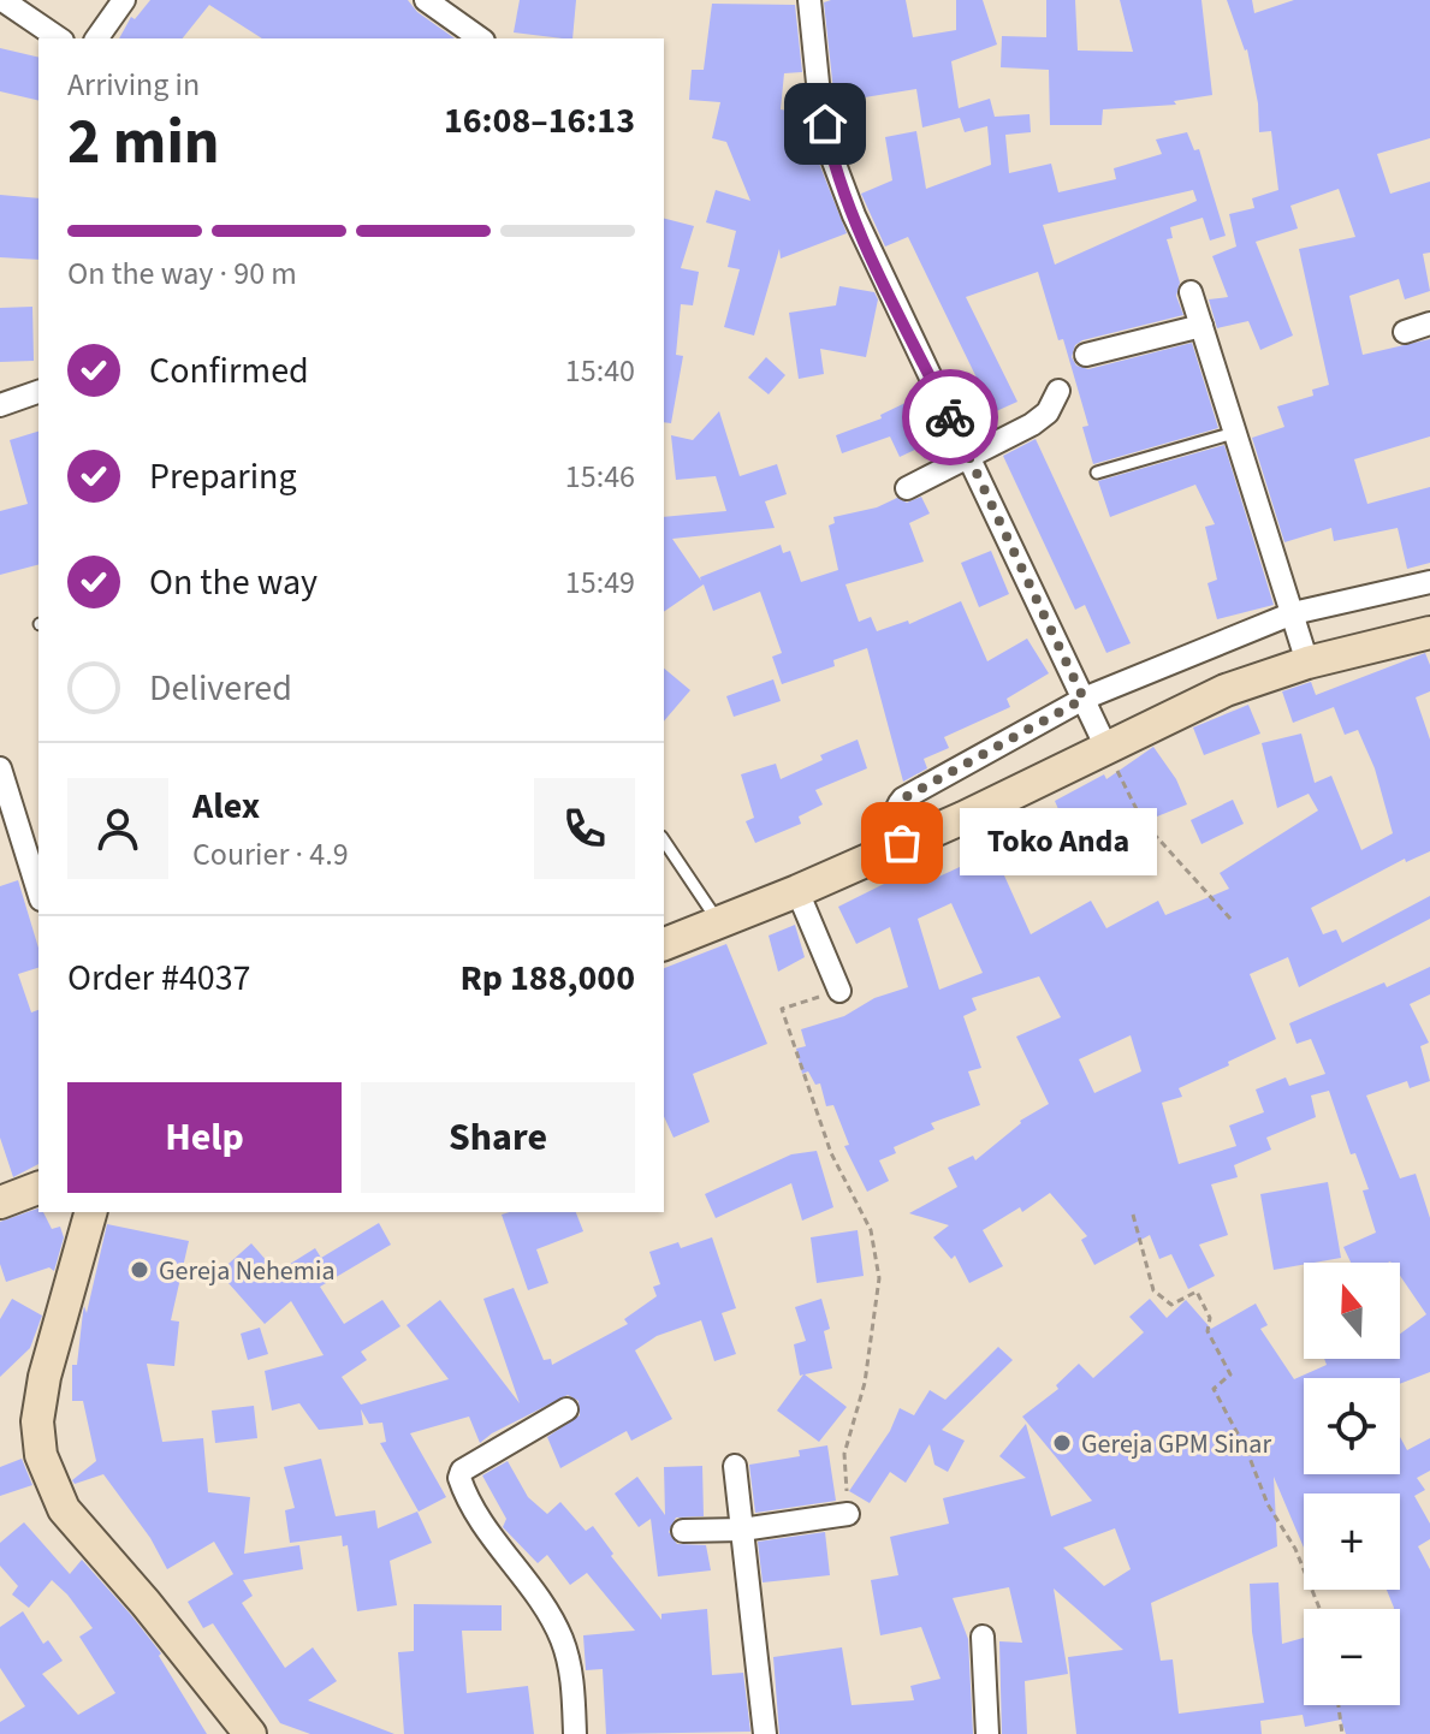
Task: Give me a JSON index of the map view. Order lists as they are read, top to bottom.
{
  "places": ["Toko Anda", "Gereja Nehemia", "Gereja GPM Sinar"],
  "north": "top",
  "page": {
    "heading": ["2 min", "Arriving in", "16:08–16:13"],
    "panel": [
      "Alex",
      "Courier · 4.9",
      "Order #4037",
      "Rp 188,000"
    ],
    "bar": "On the way · 90 m",
    "list": [
      ["Confirmed", "15:40"],
      ["Preparing", "15:46"],
      ["On the way", "15:49"],
      "Delivered"
    ],
    "bubble": "Toko Anda",
    "buttons": ["Help", "Share"],
    "map_buttons": ["+", "−"]
  }
}
